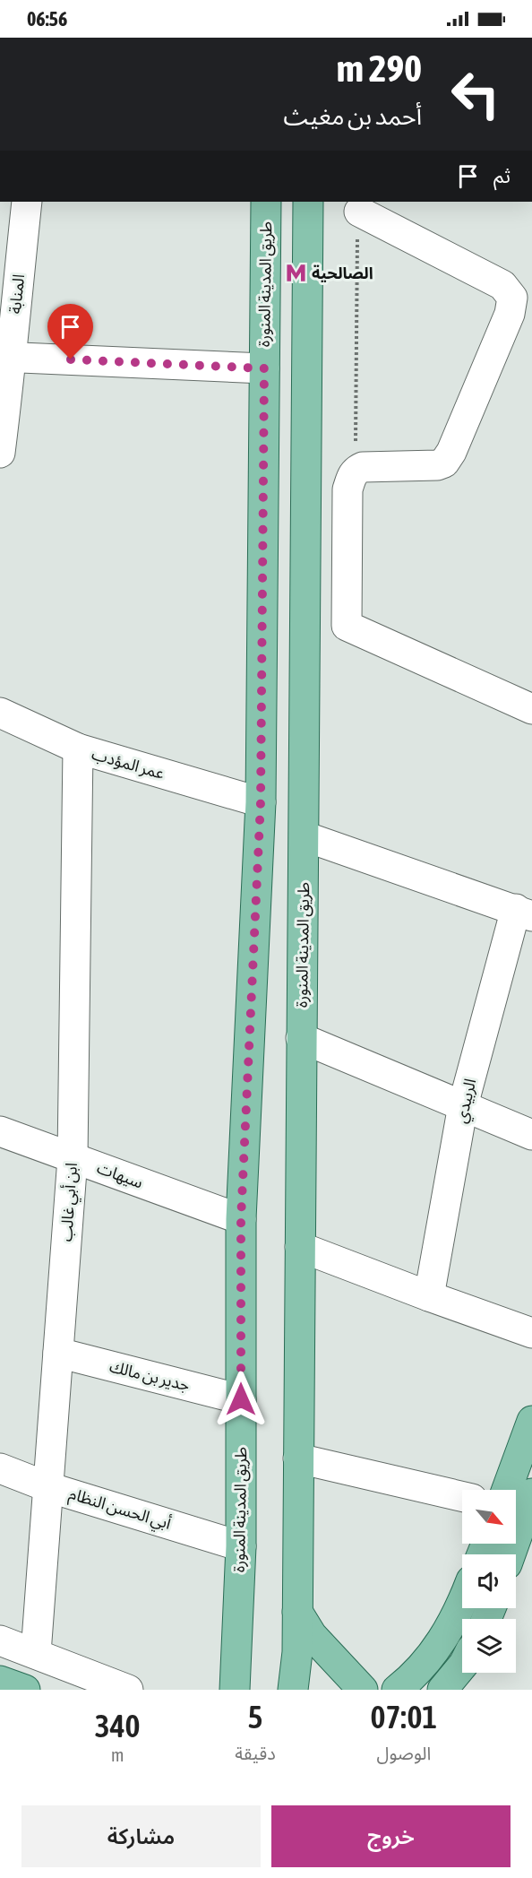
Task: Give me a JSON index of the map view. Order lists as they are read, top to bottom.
{
  "streets": {
    "main road": ["طريق المدينة المنورة"],
    "street": [
      "المنابة",
      "عمر المؤدب",
      "الربيدي",
      "سيهات",
      "ابن أبي غالب",
      "جدير بن مالك",
      "أبي الحسن النظام"
    ]
  },
  "crossings": [
    ["طريق المدينة المنورة", "عمر المؤدب"],
    ["طريق المدينة المنورة", "سيهات"],
    ["طريق المدينة المنورة", "جدير بن مالك"],
    ["طريق المدينة المنورة", "أبي الحسن النظام"],
    ["عمر المؤدب", "ابن أبي غالب"],
    ["سيهات", "ابن أبي غالب"],
    ["ابن أبي غالب", "جدير بن مالك"],
    ["ابن أبي غالب", "أبي الحسن النظام"]
  ],
  "places": {
    "metro station": ["الصالحية"]
  },
  "north": "bottom right",
  "page": {
    "status": "06:56",
    "turn": ["290 m", "أحمد بن مغيث"],
    "then": "ثم",
    "eta": [
      "07:01",
      "الوصول",
      "5",
      "دقيقة",
      "340",
      "m"
    ],
    "buttons": ["خروج", "مشاركة"]
  }
}
